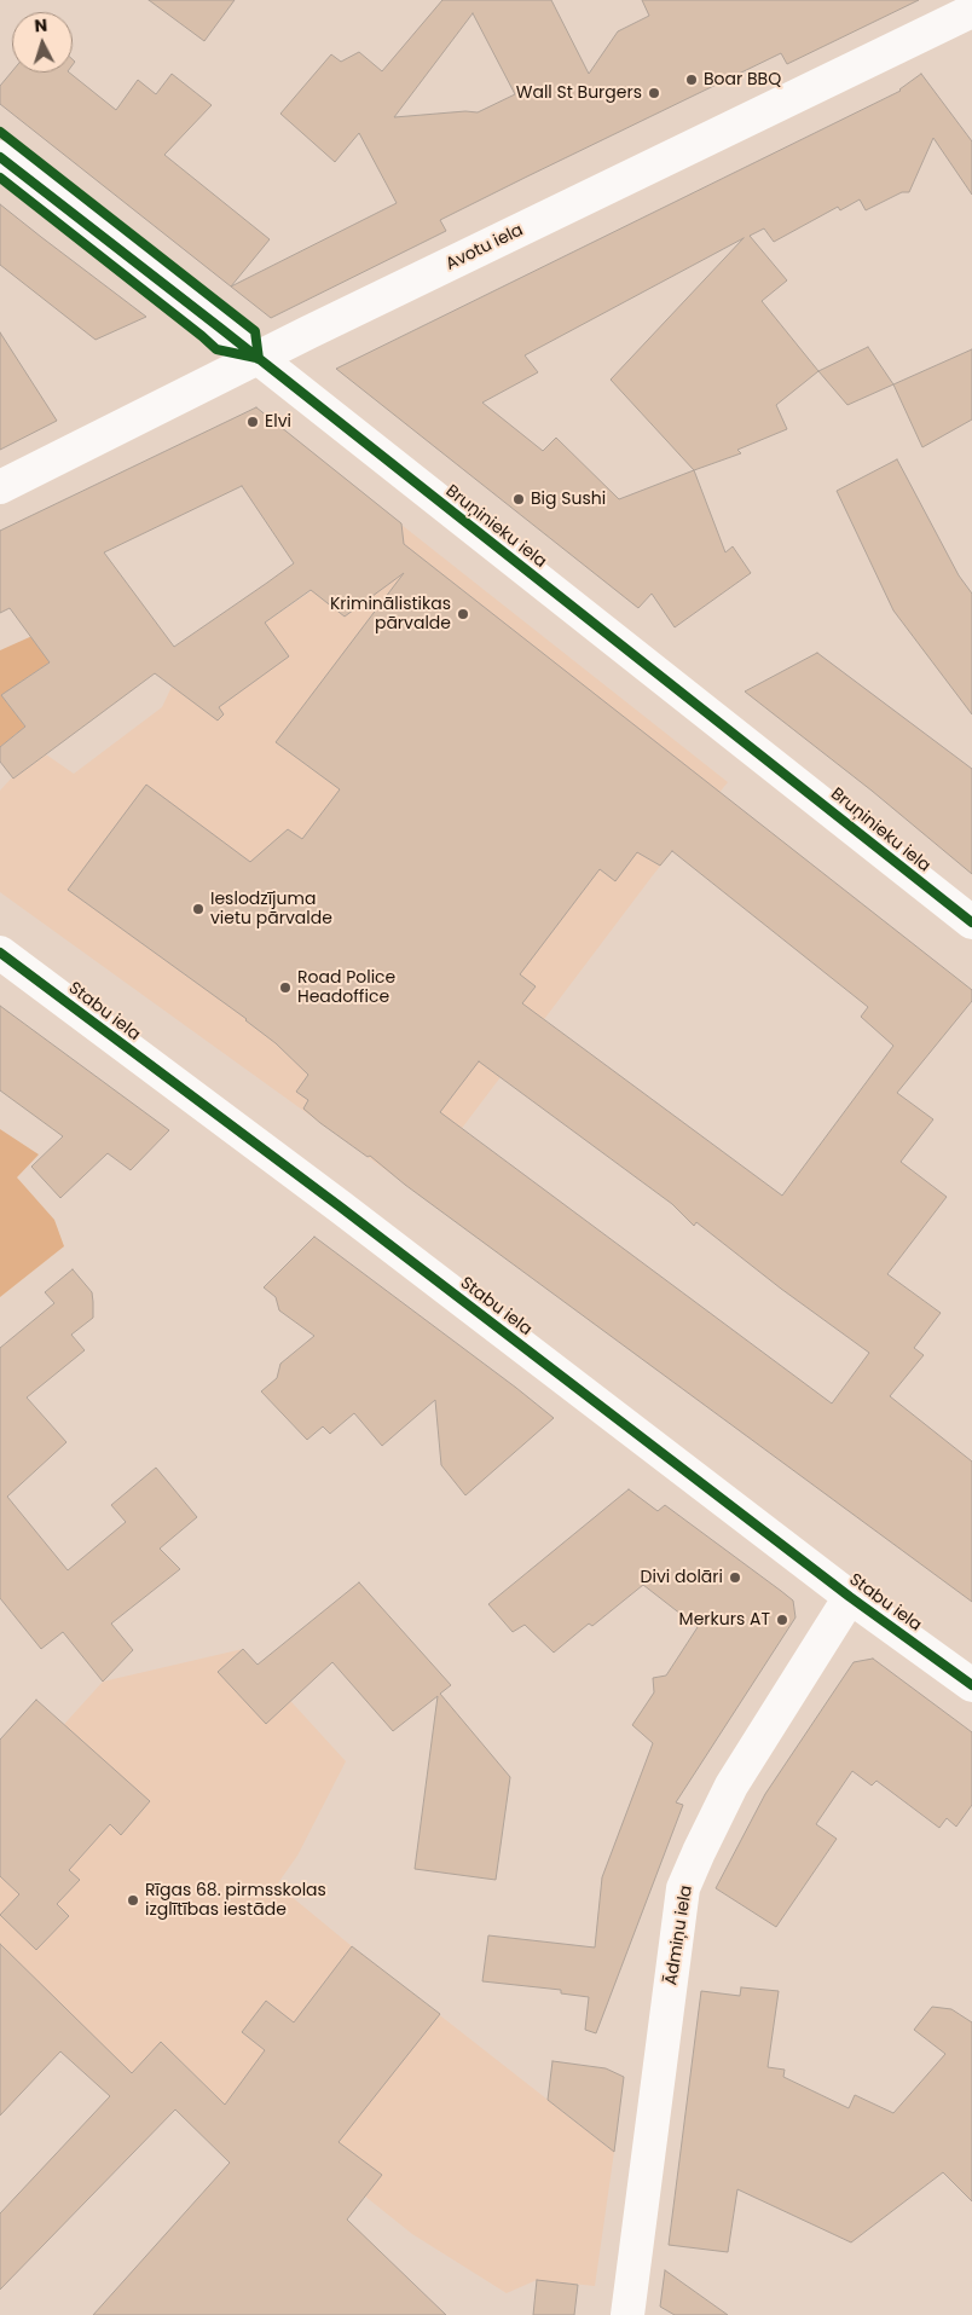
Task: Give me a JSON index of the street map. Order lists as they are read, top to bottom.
{
  "streets": {
    "street": [
      "Avotu iela",
      "Bruņinieku iela",
      "Stabu iela",
      "Ādmiņu iela"
    ]
  },
  "crossings": [
    ["Avotu iela", "Bruņinieku iela"],
    ["Stabu iela", "Ādmiņu iela"]
  ],
  "places": [
    "Boar BBQ",
    "Wall St Burgers",
    "Elvi",
    "Big Sushi",
    "Kriminālistikas pārvalde",
    "Ieslodzījuma vietu pārvalde",
    "Road Police Headoffice",
    "Divi dolāri",
    "Merkurs AT",
    "Rīgas 68. pirmsskolas izglītības iestāde"
  ],
  "north": "top"
}
